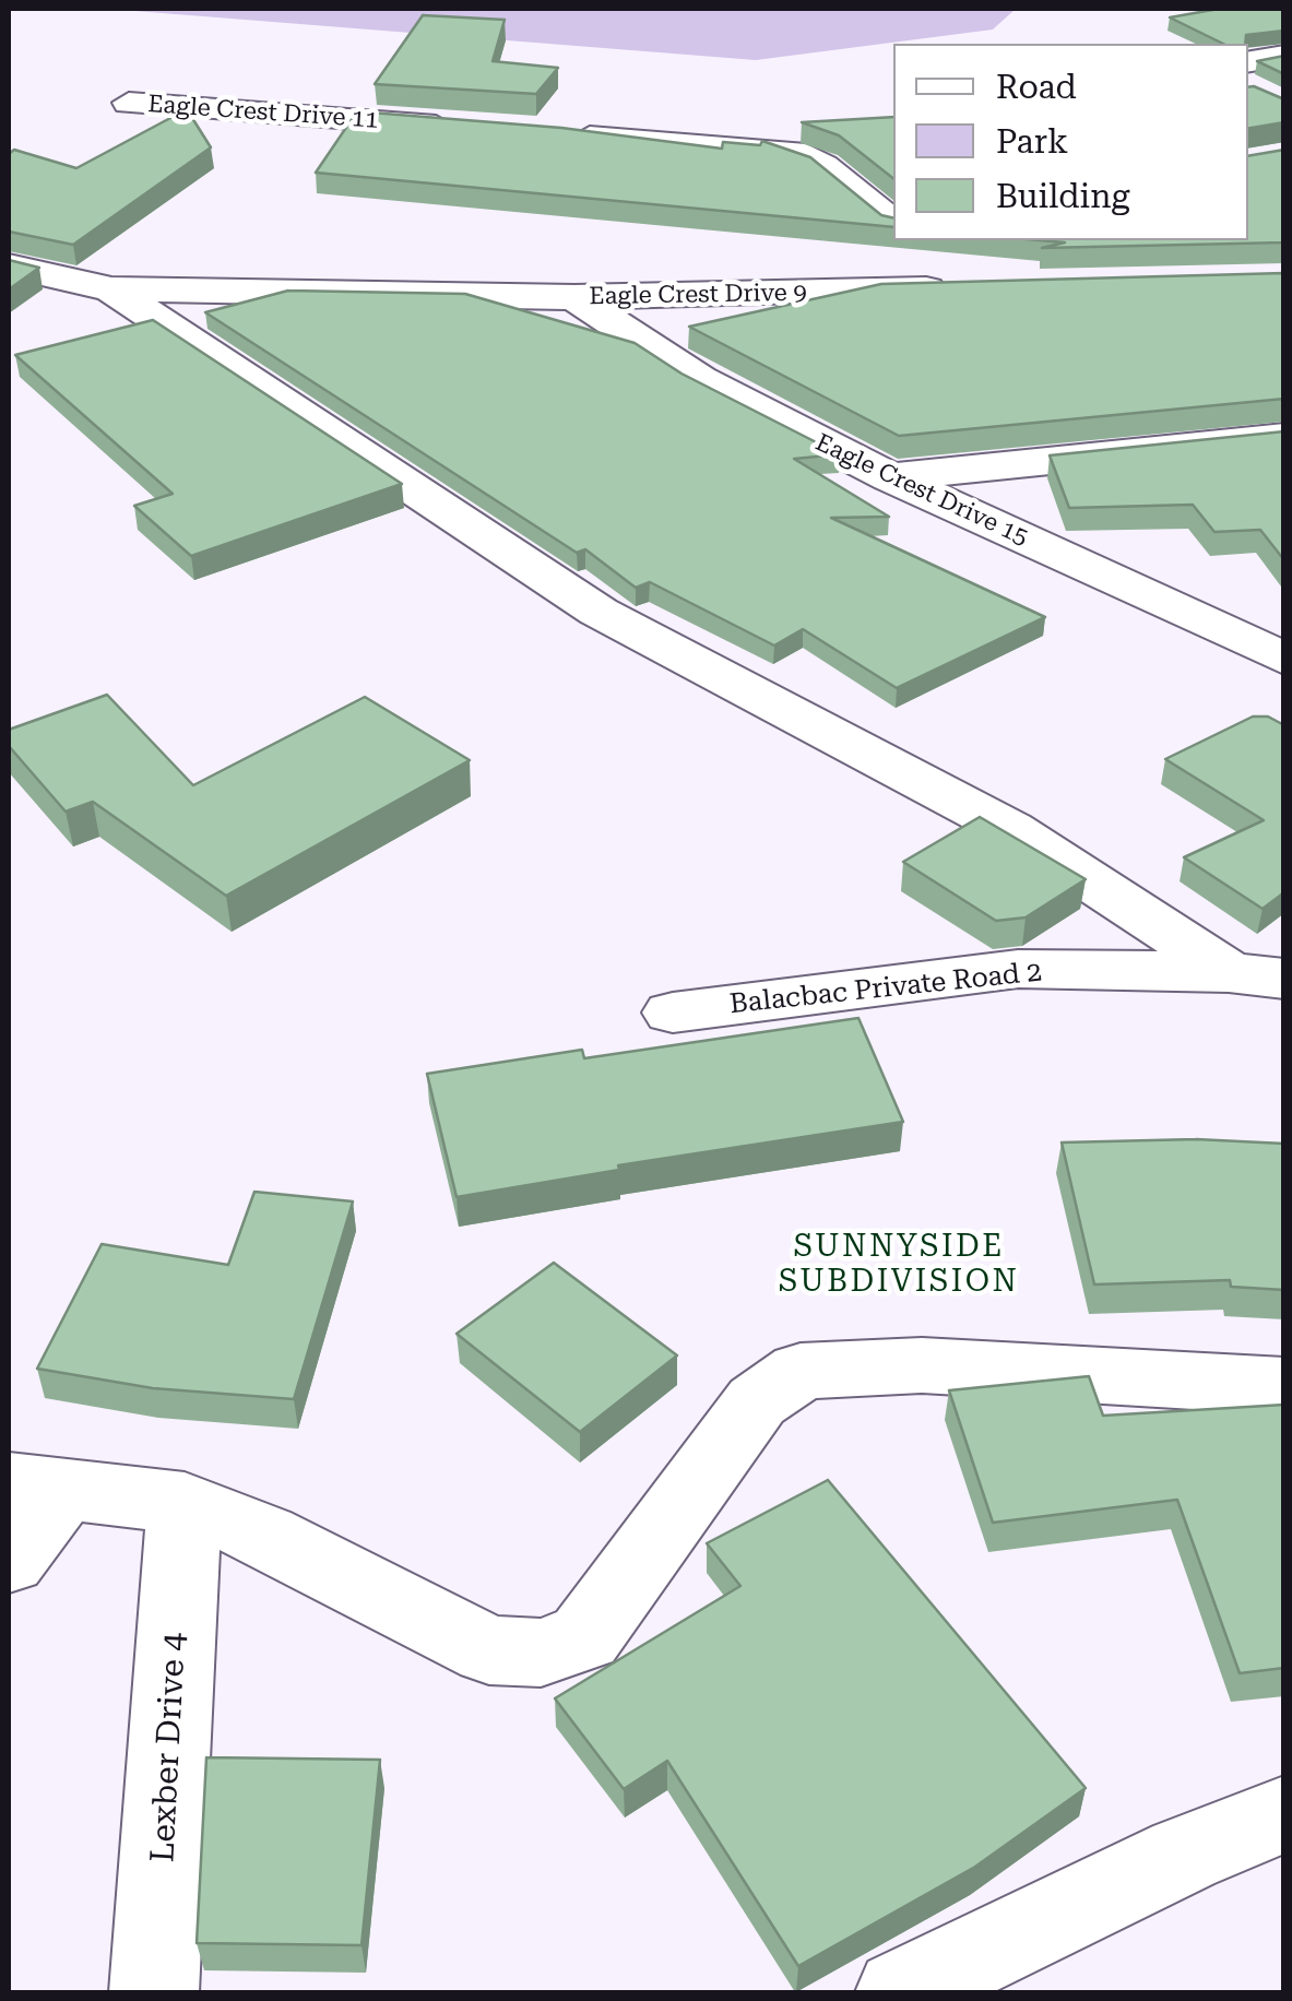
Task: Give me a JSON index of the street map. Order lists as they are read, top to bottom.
{
  "streets": {
    "street": [
      "Eagle Crest Drive 11",
      "Eagle Crest Drive 9",
      "Eagle Crest Drive 15",
      "Balacbac Private Road 2",
      "Lexber Drive 4"
    ]
  },
  "crossings": [
    ["Eagle Crest Drive 9", "Eagle Crest Drive 15"]
  ],
  "districts": ["SUNNYSIDE SUBDIVISION"],
  "legend": ["Road", "Park", "Building"]
}
